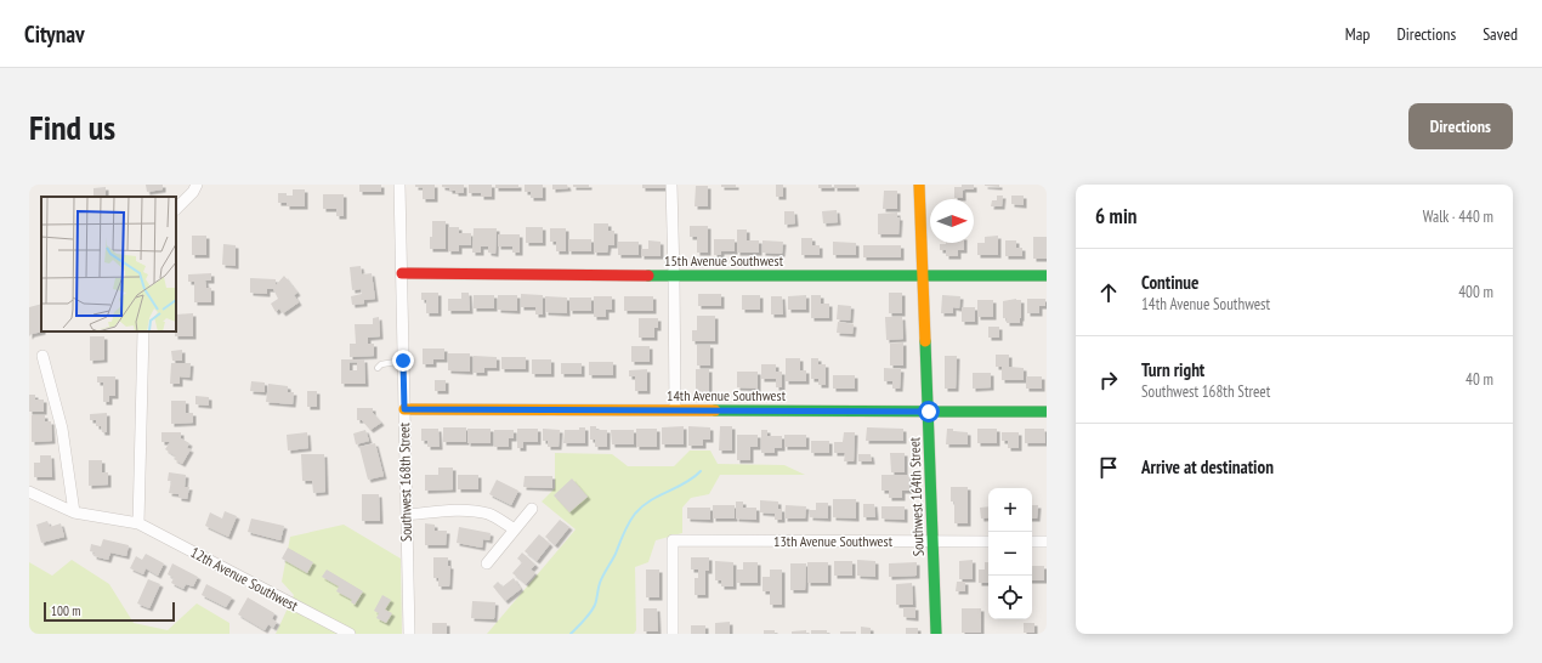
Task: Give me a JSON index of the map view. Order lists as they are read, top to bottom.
{
  "streets": {
    "street": [
      "15th Avenue Southwest",
      "14th Avenue Southwest",
      "Southwest 168th Street",
      "Southwest 164th Street",
      "13th Avenue Southwest",
      "12th Avenue Southwest"
    ]
  },
  "crossings": [
    ["15th Avenue Southwest", "Southwest 168th Street"],
    ["15th Avenue Southwest", "Southwest 164th Street"],
    ["14th Avenue Southwest", "Southwest 168th Street"],
    ["14th Avenue Southwest", "Southwest 164th Street"],
    ["Southwest 164th Street", "13th Avenue Southwest"]
  ],
  "scale_bar": "100 m",
  "north": "right",
  "page": {
    "header": "Citynav",
    "nav": ["Map", "Directions", "Saved"],
    "buttons": "Directions",
    "title": "Find us",
    "heading": ["6 min", "Walk · 440 m"],
    "list": [
      ["Continue", "14th Avenue Southwest", "400 m"],
      ["Turn right", "Southwest 168th Street", "40 m"],
      "Arrive at destination"
    ],
    "map_buttons": ["+", "−"],
    "scale": "100 m"
  }
}
